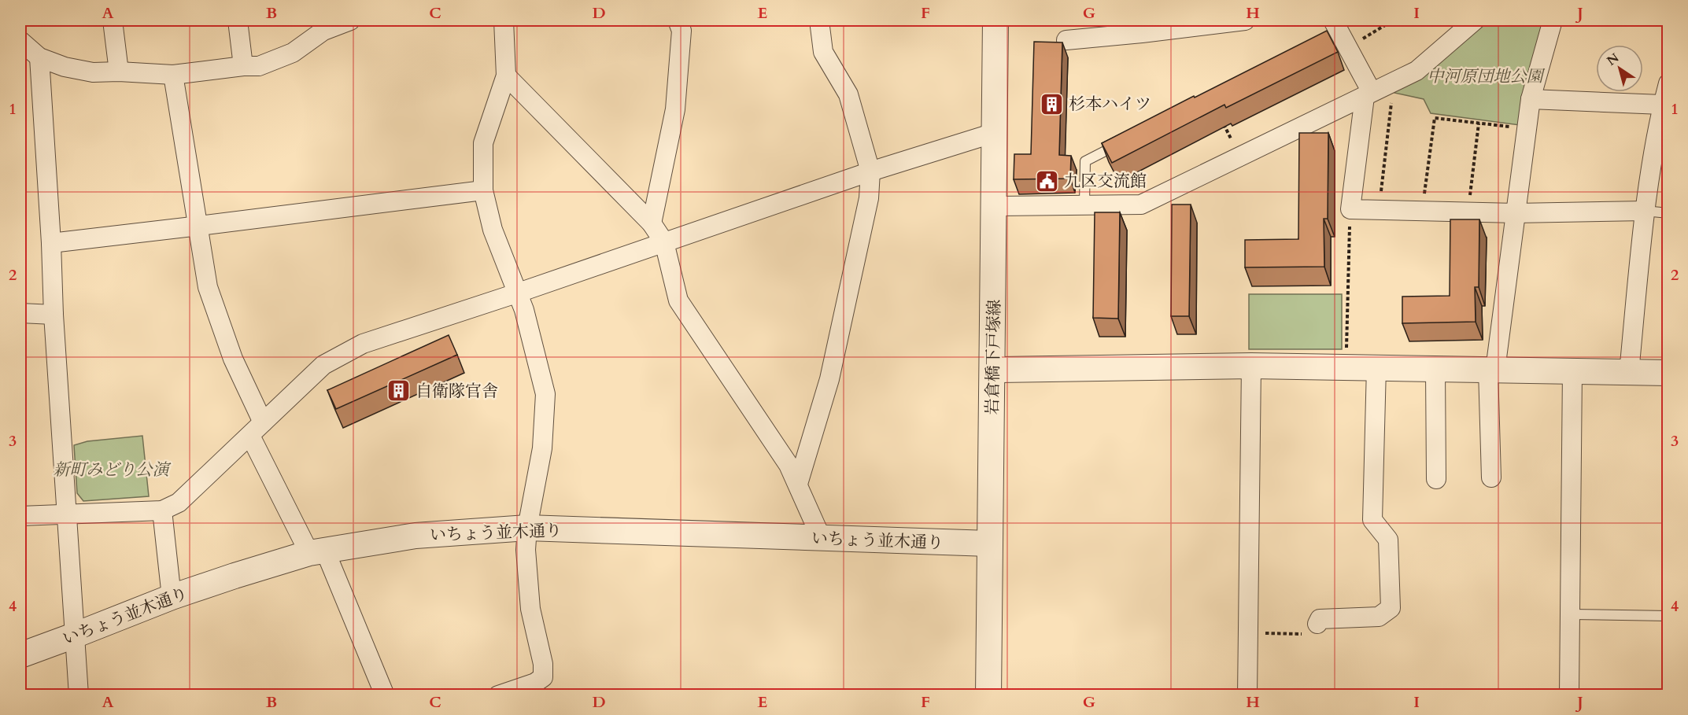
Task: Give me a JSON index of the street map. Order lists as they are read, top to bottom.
{
  "streets": {
    "street": ["岩倉橋下戸塚線", "いちょう並木通り"]
  },
  "crossings": [
    ["岩倉橋下戸塚線", "いちょう並木通り"]
  ],
  "parks": ["中河原団地公園", "新町みどり公演"],
  "places": {
    "building": ["杉本ハイツ", "自衛隊官舎"],
    "public building": ["九区交流館"]
  },
  "north": "top left",
  "grid": {
    "columns": [
      "A",
      "B",
      "C",
      "D",
      "E",
      "F",
      "G",
      "H",
      "I",
      "J"
    ],
    "rows": [
      "1",
      "2",
      "3",
      "4"
    ]
  }
}
